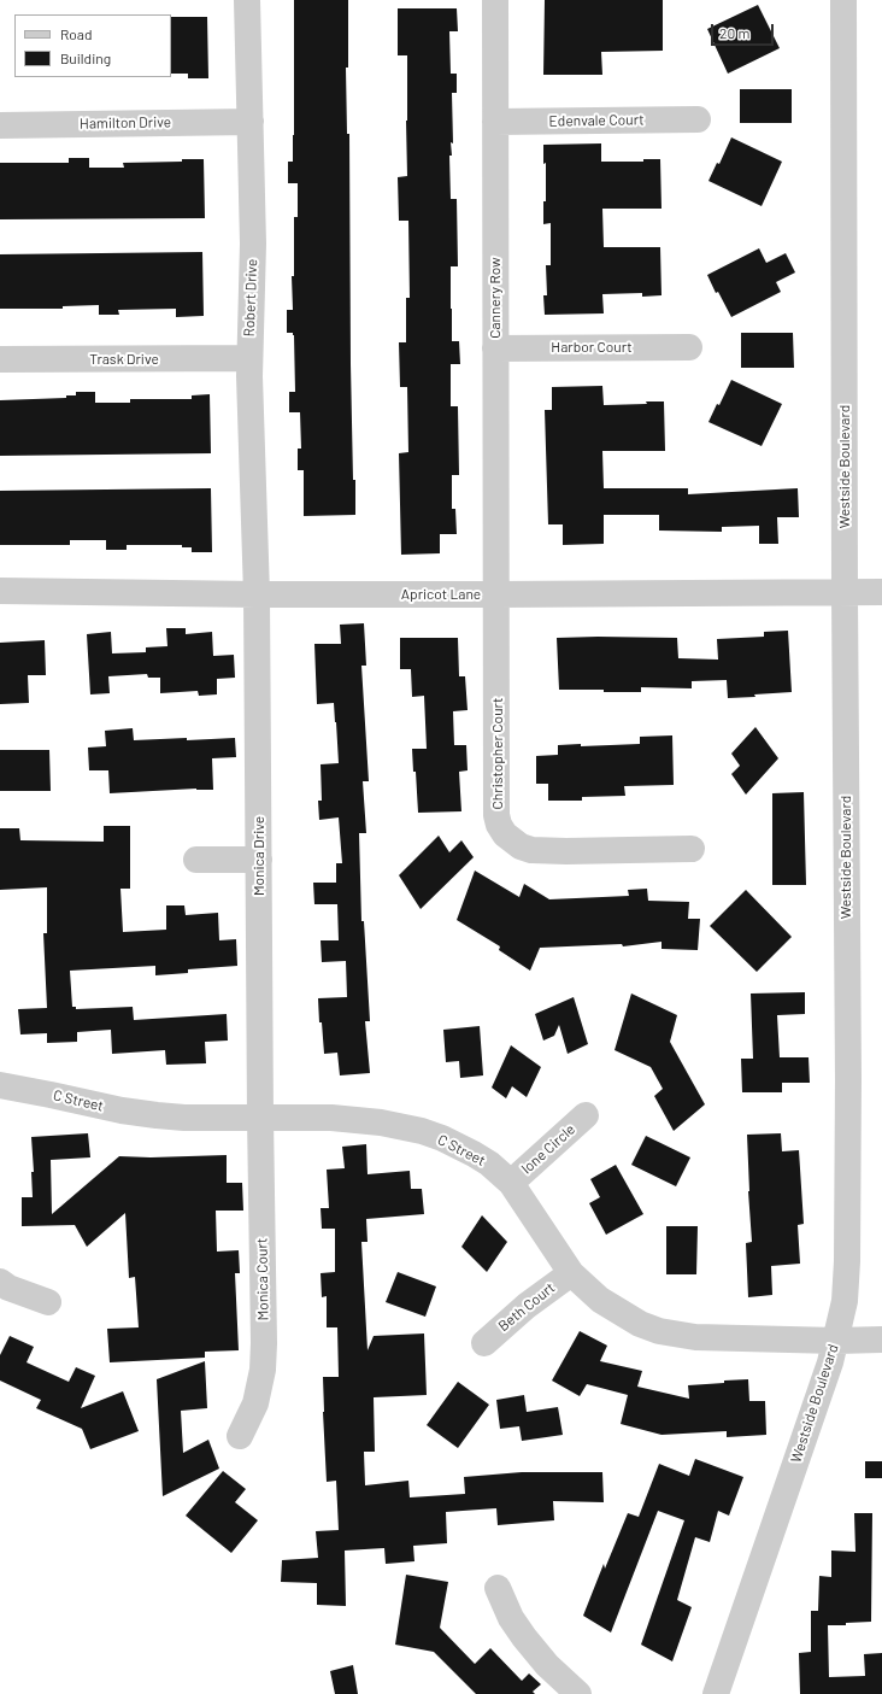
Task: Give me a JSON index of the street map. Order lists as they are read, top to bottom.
{
  "streets": {
    "street": [
      "Edenvale Court",
      "Hamilton Drive",
      "Robert Drive",
      "Cannery Row",
      "Harbor Court",
      "Trask Drive",
      "Westside Boulevard",
      "Apricot Lane",
      "Christopher Court",
      "Monica Drive",
      "C Street",
      "Ione Circle",
      "Monica Court",
      "Beth Court"
    ]
  },
  "crossings": [
    ["Edenvale Court", "Cannery Row"],
    ["Hamilton Drive", "Robert Drive"],
    ["Robert Drive", "Trask Drive"],
    ["Robert Drive", "Apricot Lane"],
    ["Robert Drive", "Monica Drive"],
    ["Cannery Row", "Harbor Court"],
    ["Cannery Row", "Apricot Lane"],
    ["Cannery Row", "Christopher Court"],
    ["Westside Boulevard", "Apricot Lane"],
    ["Westside Boulevard", "C Street"],
    ["Apricot Lane", "Christopher Court"],
    ["Apricot Lane", "Monica Drive"],
    ["Monica Drive", "C Street"],
    ["Monica Drive", "Monica Court"],
    ["C Street", "Ione Circle"],
    ["C Street", "Monica Court"],
    ["C Street", "Beth Court"]
  ],
  "legend": ["Road", "Building"],
  "scale_bar": "20 m"
}
